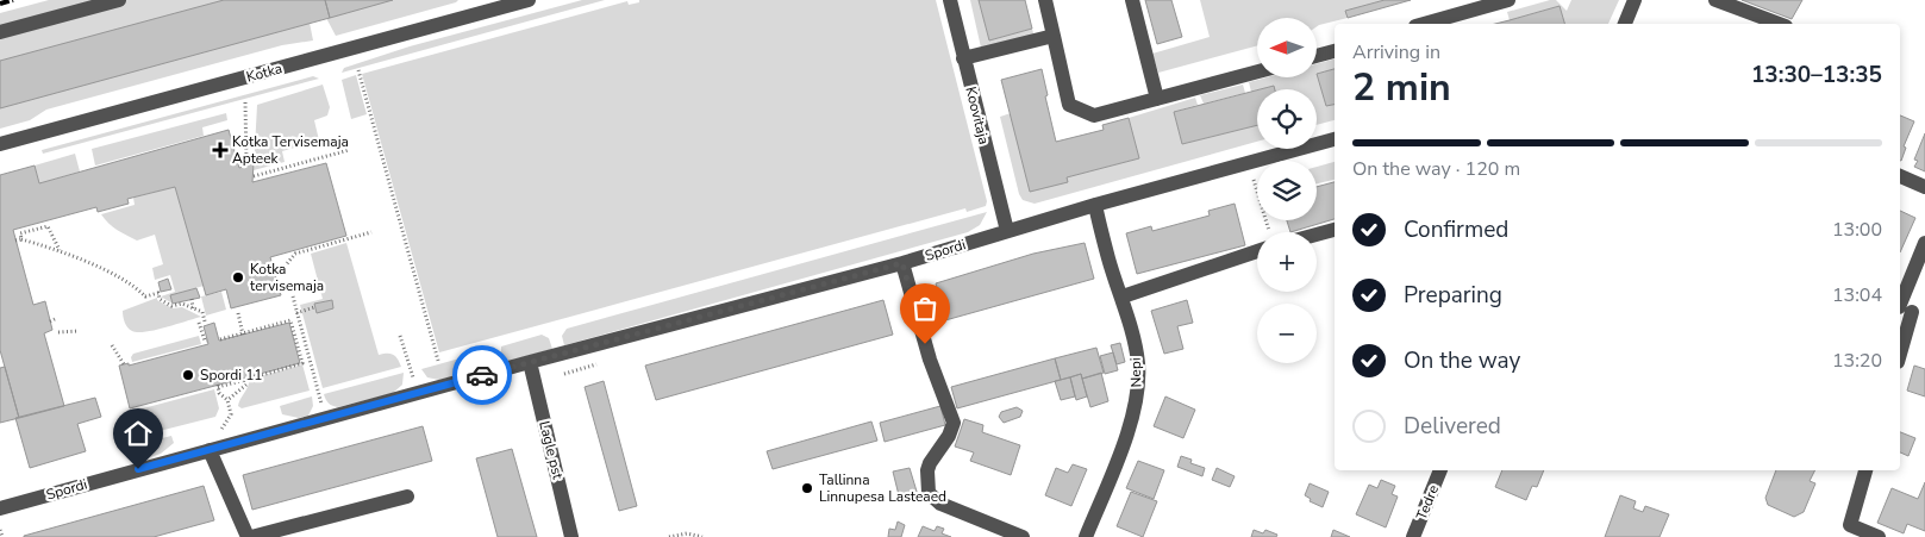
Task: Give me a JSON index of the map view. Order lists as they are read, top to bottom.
{
  "streets": {
    "street": [
      "Kotka",
      "Koovitaja",
      "Spordi",
      "Nepi",
      "Lagle pst",
      "Tedre"
    ]
  },
  "crossings": [
    ["Koovitaja", "Spordi"],
    ["Spordi", "Nepi"],
    ["Spordi", "Lagle pst"]
  ],
  "places": {
    "health": ["Kotka Tervisemaja Apteek"],
    "other": ["Kotka tervisemaja", "Spordi 11", "Tallinna Linnupesa Lasteaed"]
  },
  "north": "left",
  "page": {
    "map_buttons": ["+", "−"],
    "heading": ["2 min", "Arriving in", "13:30–13:35"],
    "bar": "On the way · 120 m",
    "list": [
      ["Confirmed", "13:00"],
      ["Preparing", "13:04"],
      ["On the way", "13:20"],
      "Delivered"
    ]
  }
}
